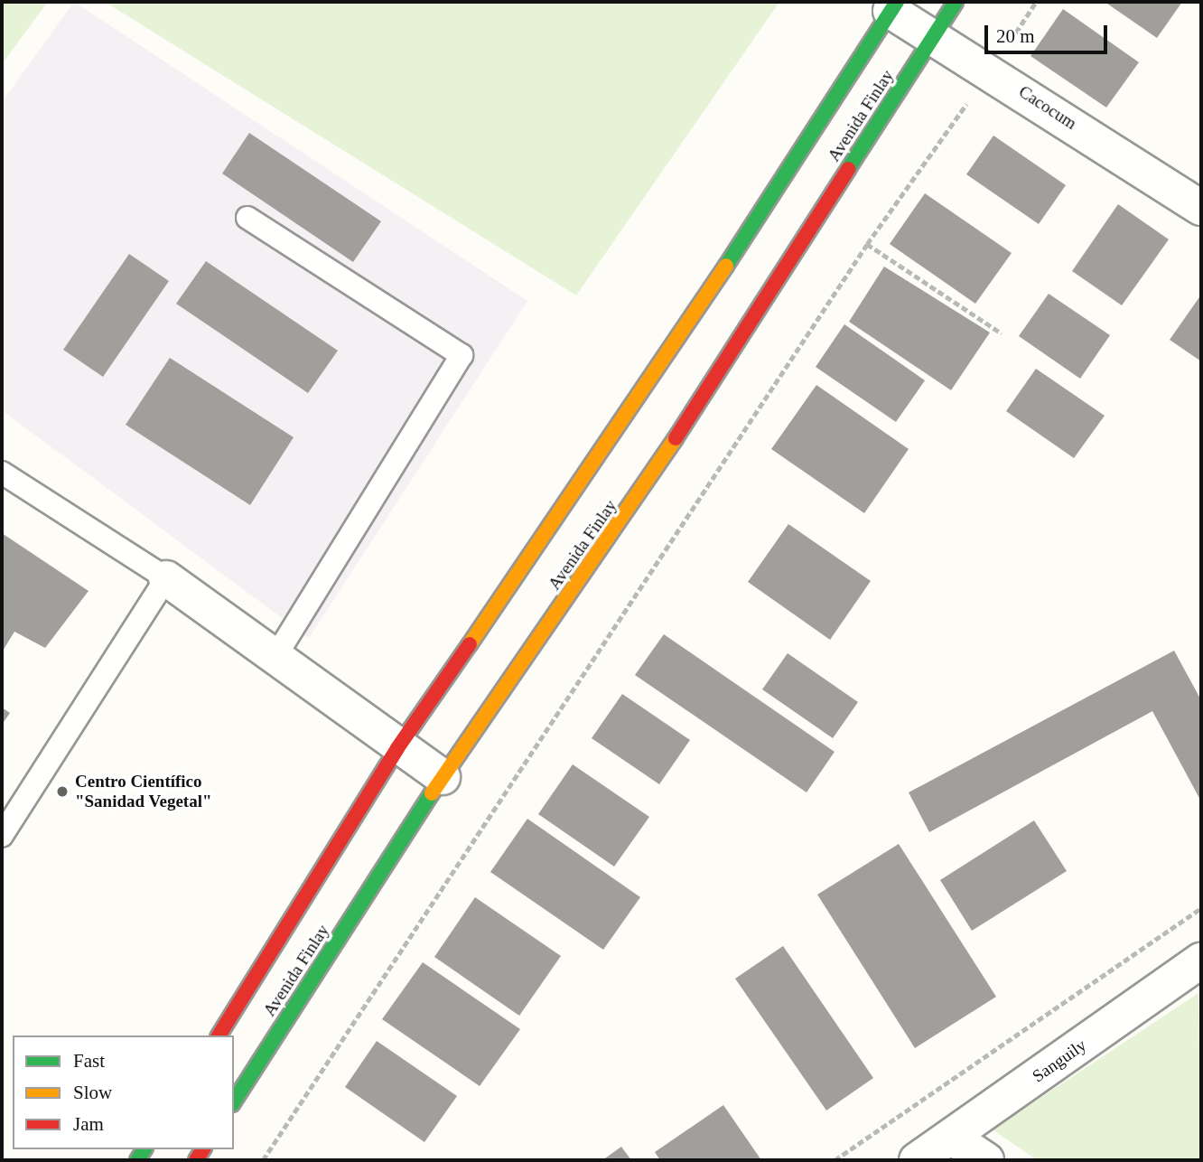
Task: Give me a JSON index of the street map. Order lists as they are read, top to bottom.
{
  "streets": {
    "main road": ["Avenida Finlay"],
    "street": ["Cacocum", "Sanguily"]
  },
  "crossings": [
    ["Cacocum", "Avenida Finlay"]
  ],
  "places": ["Centro Científico \"Sanidad Vegetal\""],
  "legend": ["Fast", "Slow", "Jam"],
  "scale_bar": "20 m"
}
